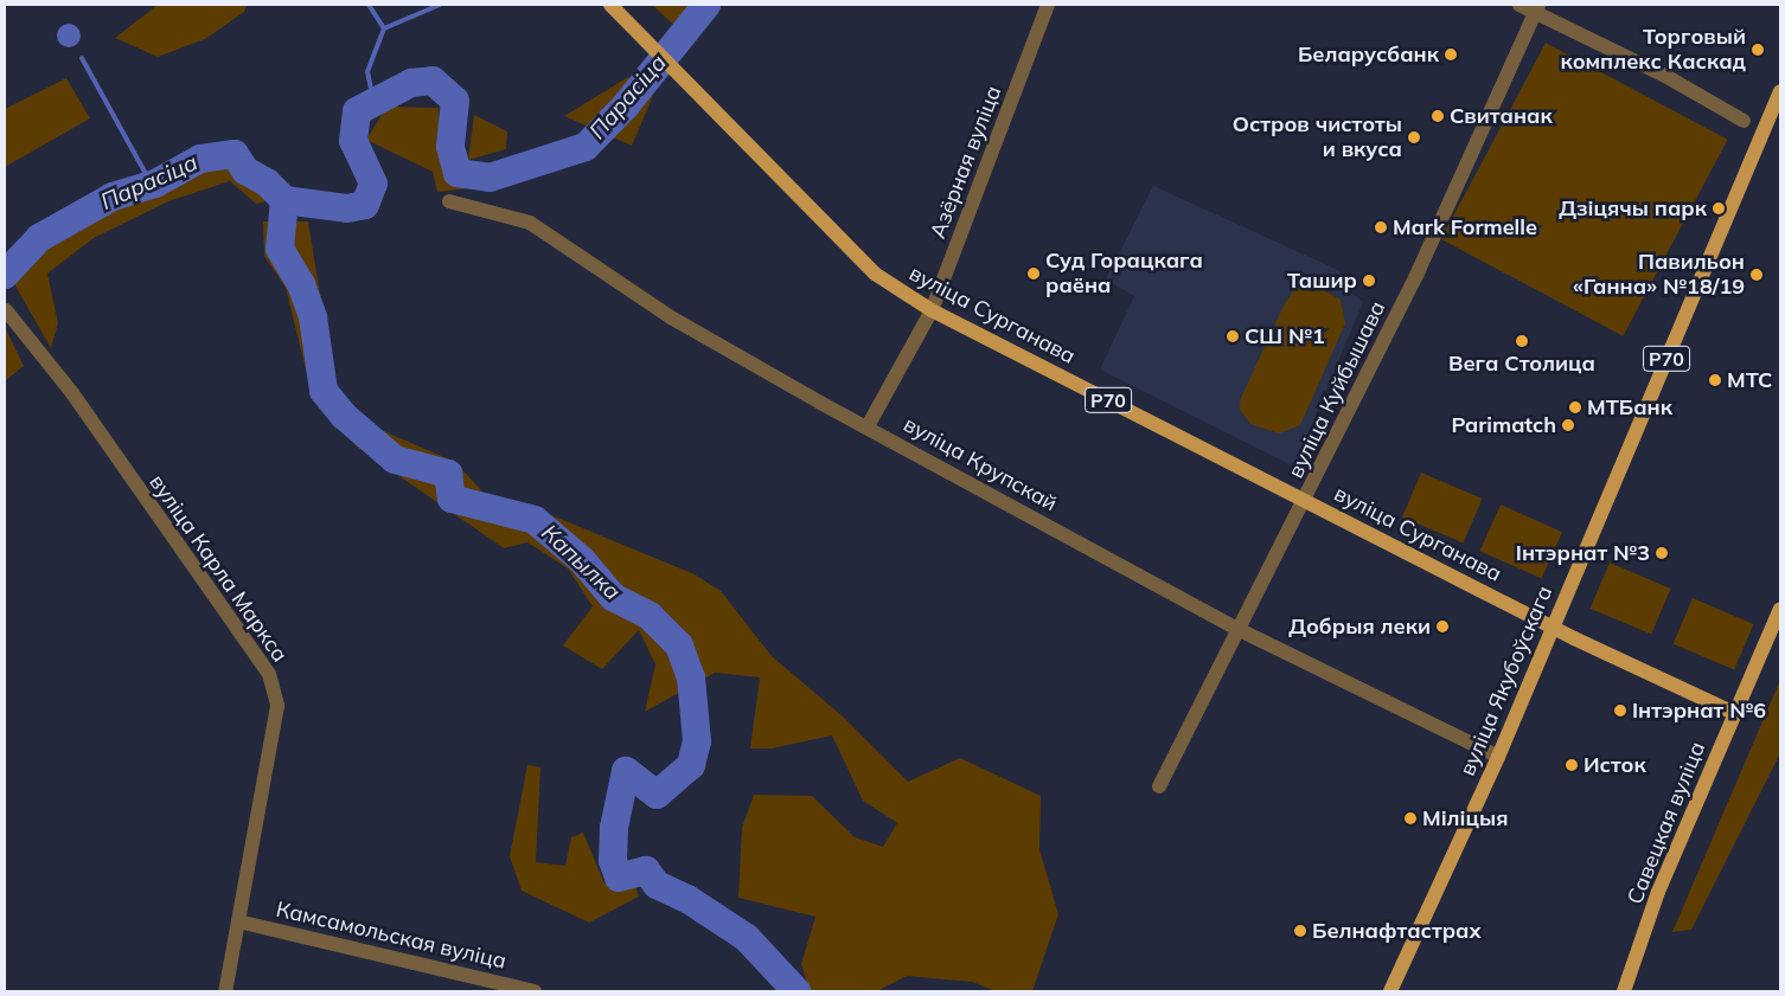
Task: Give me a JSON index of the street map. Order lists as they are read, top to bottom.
{
  "streets": {
    "main road": [
      "вуліца Сурганава",
      "Р70",
      "вуліца Якубоўскага",
      "Савецкая вуліца"
    ],
    "street": [
      "Азёрная вуліца",
      "вуліца Куйбышава",
      "вуліца Крупскай",
      "вуліца Карла Маркса",
      "Камсамольская вуліца"
    ]
  },
  "crossings": [
    ["Азёрная вуліца", "вуліца Сурганава"],
    ["Азёрная вуліца", "вуліца Крупскай"],
    ["вуліца Сурганава", "вуліца Куйбышава"],
    ["вуліца Сурганава", "вуліца Якубоўскага"],
    ["вуліца Сурганава", "Савецкая вуліца"],
    ["вуліца Куйбышава", "вуліца Крупскай"],
    ["вуліца Крупскай", "вуліца Якубоўскага"],
    ["вуліца Карла Маркса", "Камсамольская вуліца"]
  ],
  "water": ["Парасіца", "Капылка"],
  "places": [
    "Торговый комплекс Каскад",
    "Беларусбанк",
    "Свитанак",
    "Остров чистоты и вкуса",
    "Дзіцячы парк",
    "Mark Formelle",
    "Суд Горацкага раёна",
    "Павильон «Ганна» №18/19",
    "Ташир",
    "СШ №1",
    "Вега Столица",
    "МТС",
    "МТБанк",
    "Parimatch",
    "Інтэрнат №3",
    "Добрыя леки",
    "Інтэрнат №6",
    "Исток",
    "Міліцыя",
    "Белнафтастрах"
  ]
}
